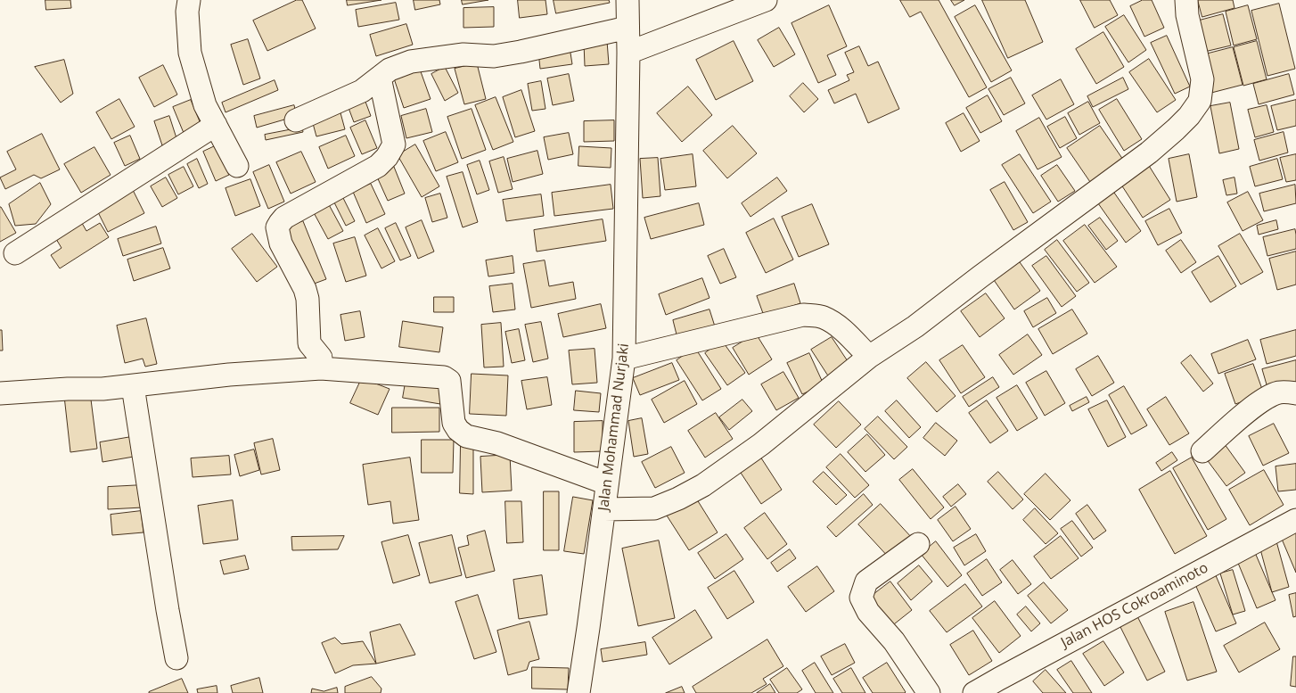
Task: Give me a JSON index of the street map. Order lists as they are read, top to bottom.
{
  "streets": {
    "street": ["Jalan Mohammad Nurjaki", "Jalan HOS Cokroaminoto"]
  }
}
